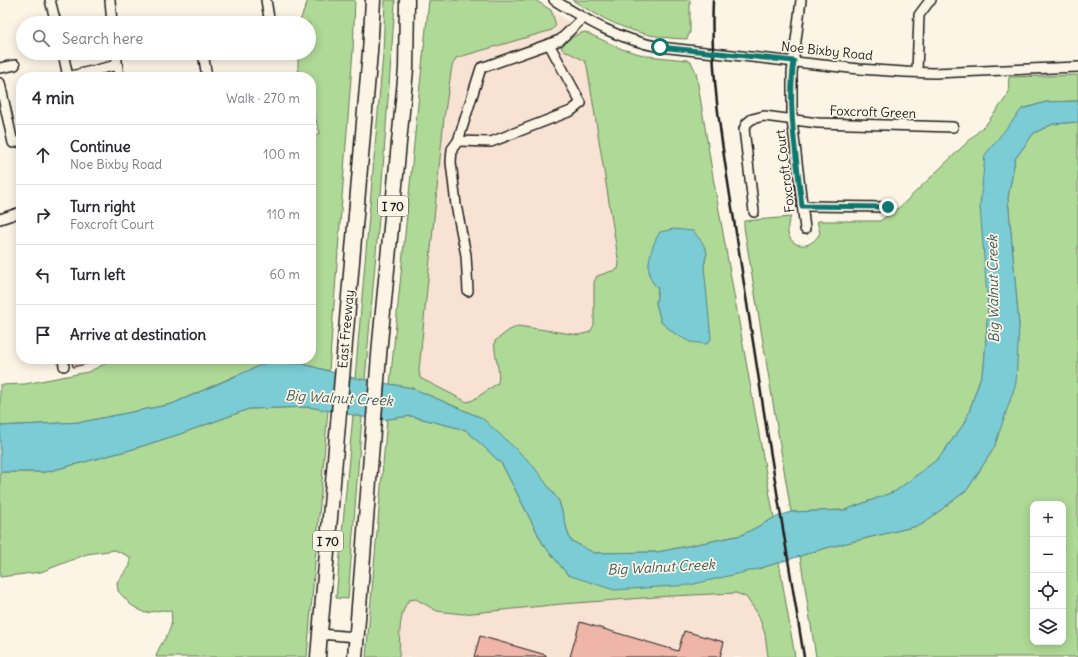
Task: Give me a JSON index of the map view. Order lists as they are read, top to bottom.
{
  "streets": {
    "highway": ["I 70", "East Freeway"],
    "street": ["Noe Bixby Road", "Foxcroft Green", "Foxcroft Court"]
  },
  "crossings": [
    ["Noe Bixby Road", "Foxcroft Court"],
    ["Foxcroft Green", "Foxcroft Court"]
  ],
  "water": ["Big Walnut Creek"],
  "page": {
    "search": "Search here",
    "heading": ["4 min", "Walk · 270 m"],
    "list": [
      ["Continue", "Noe Bixby Road", "100 m"],
      ["Turn right", "Foxcroft Court", "110 m"],
      ["Turn left", "60 m"],
      "Arrive at destination"
    ],
    "map_buttons": ["+", "−"]
  }
}
